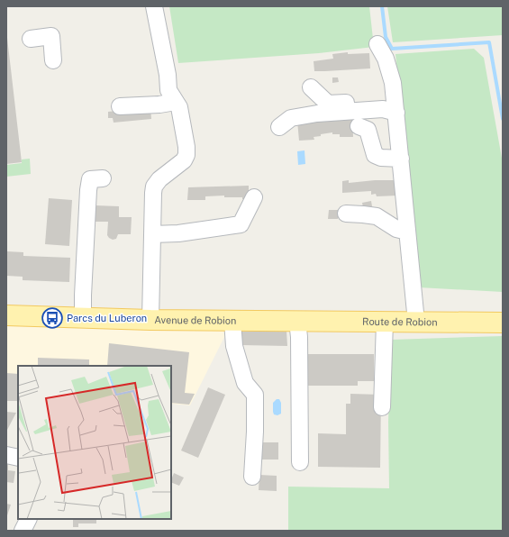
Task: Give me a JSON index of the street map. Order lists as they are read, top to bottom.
{
  "streets": {
    "main road": ["Avenue de Robion", "Route de Robion"]
  },
  "crossings": [
    ["Avenue de Robion", "Route de Robion"]
  ],
  "places": {
    "bus stop": ["Parcs du Luberon"]
  }
}
